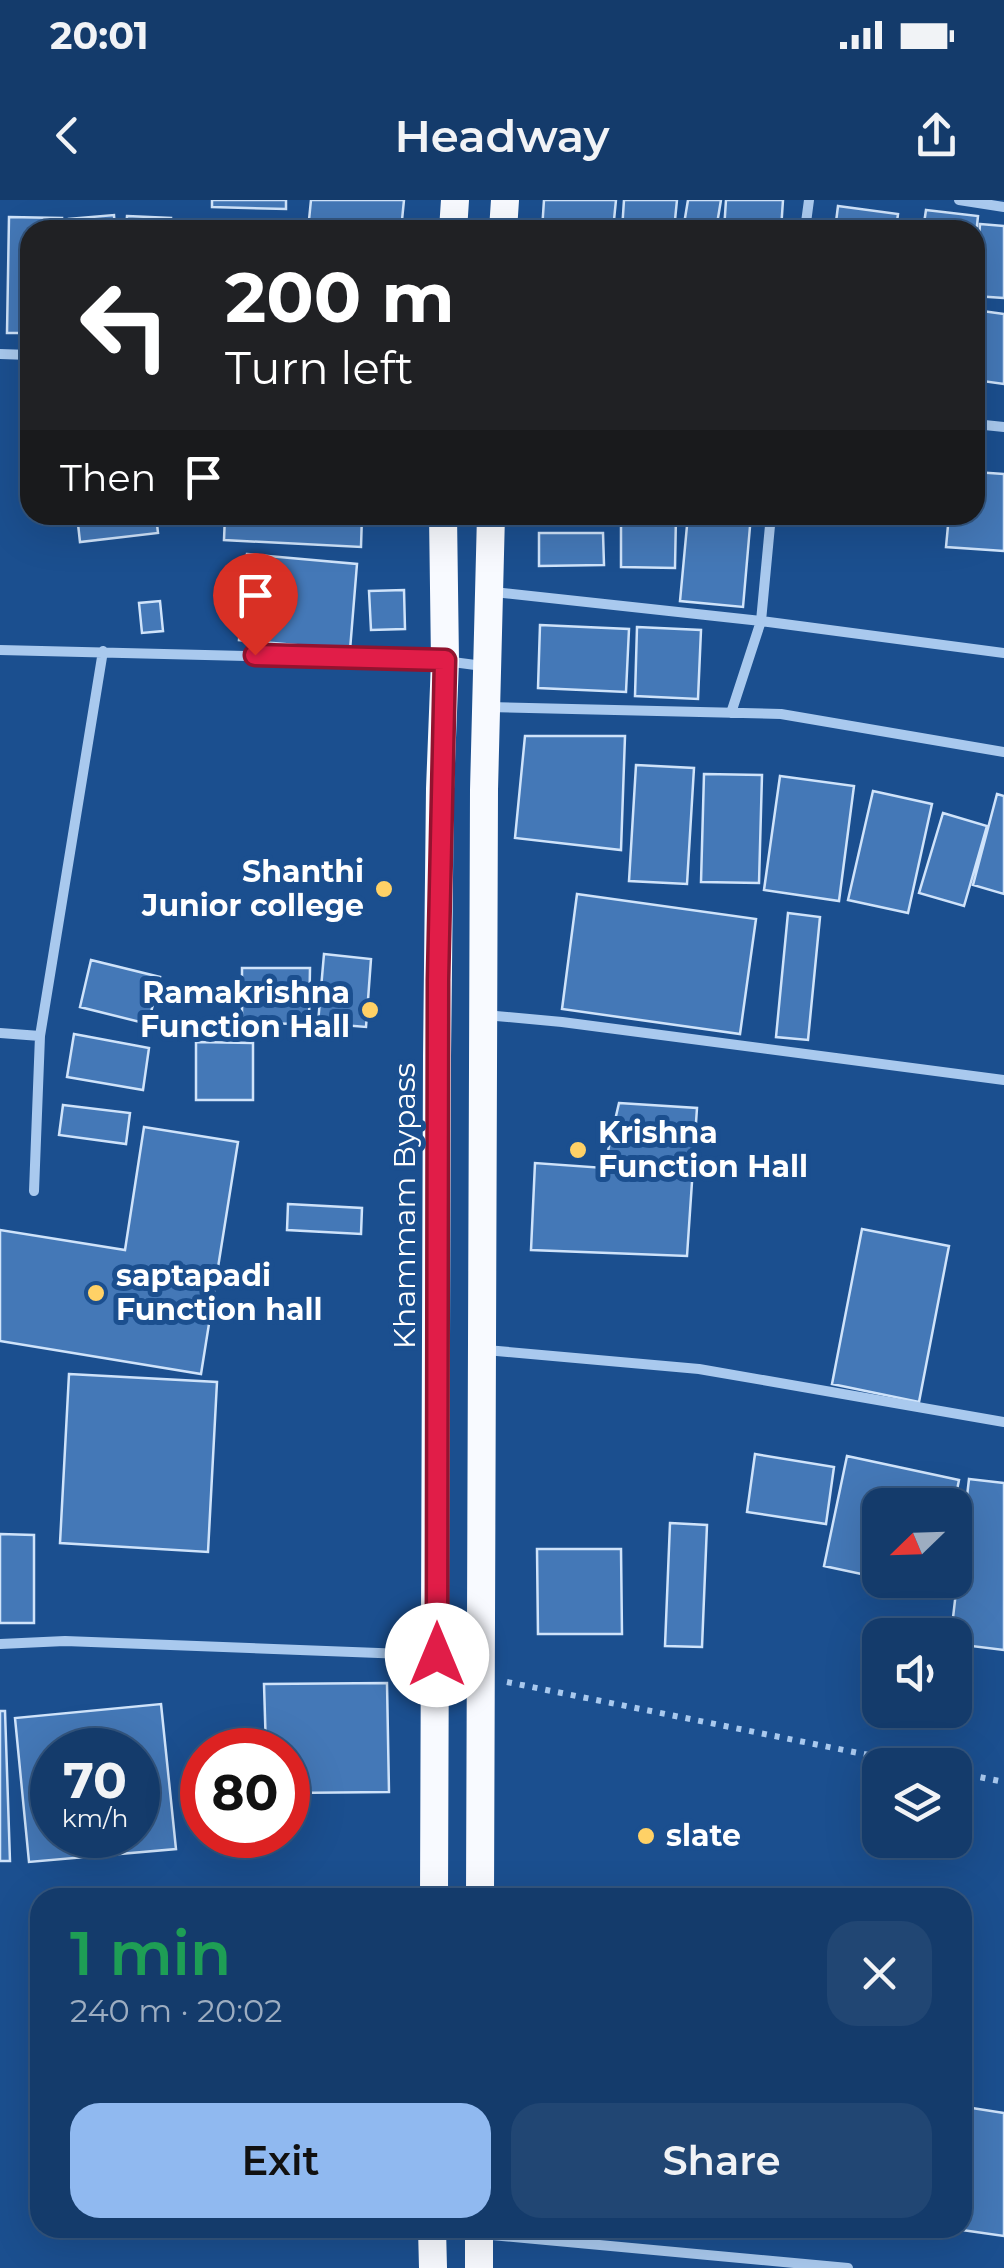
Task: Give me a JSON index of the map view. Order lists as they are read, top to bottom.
{
  "streets": {
    "highway": ["Khammam Bypass"]
  },
  "places": [
    "Shanthi Junior college",
    "Ramakrishna Function Hall",
    "Krishna Function Hall",
    "saptapadi Function hall",
    "slate"
  ],
  "north": "bottom left",
  "page": {
    "status": "20:01",
    "header": "Headway",
    "turn": ["200 m", "Turn left"],
    "then": "Then",
    "speed": "70 km/h",
    "limit": "80",
    "heading": ["1 min", "240 m · 20:02"],
    "buttons": ["Exit", "Share"]
  }
}
